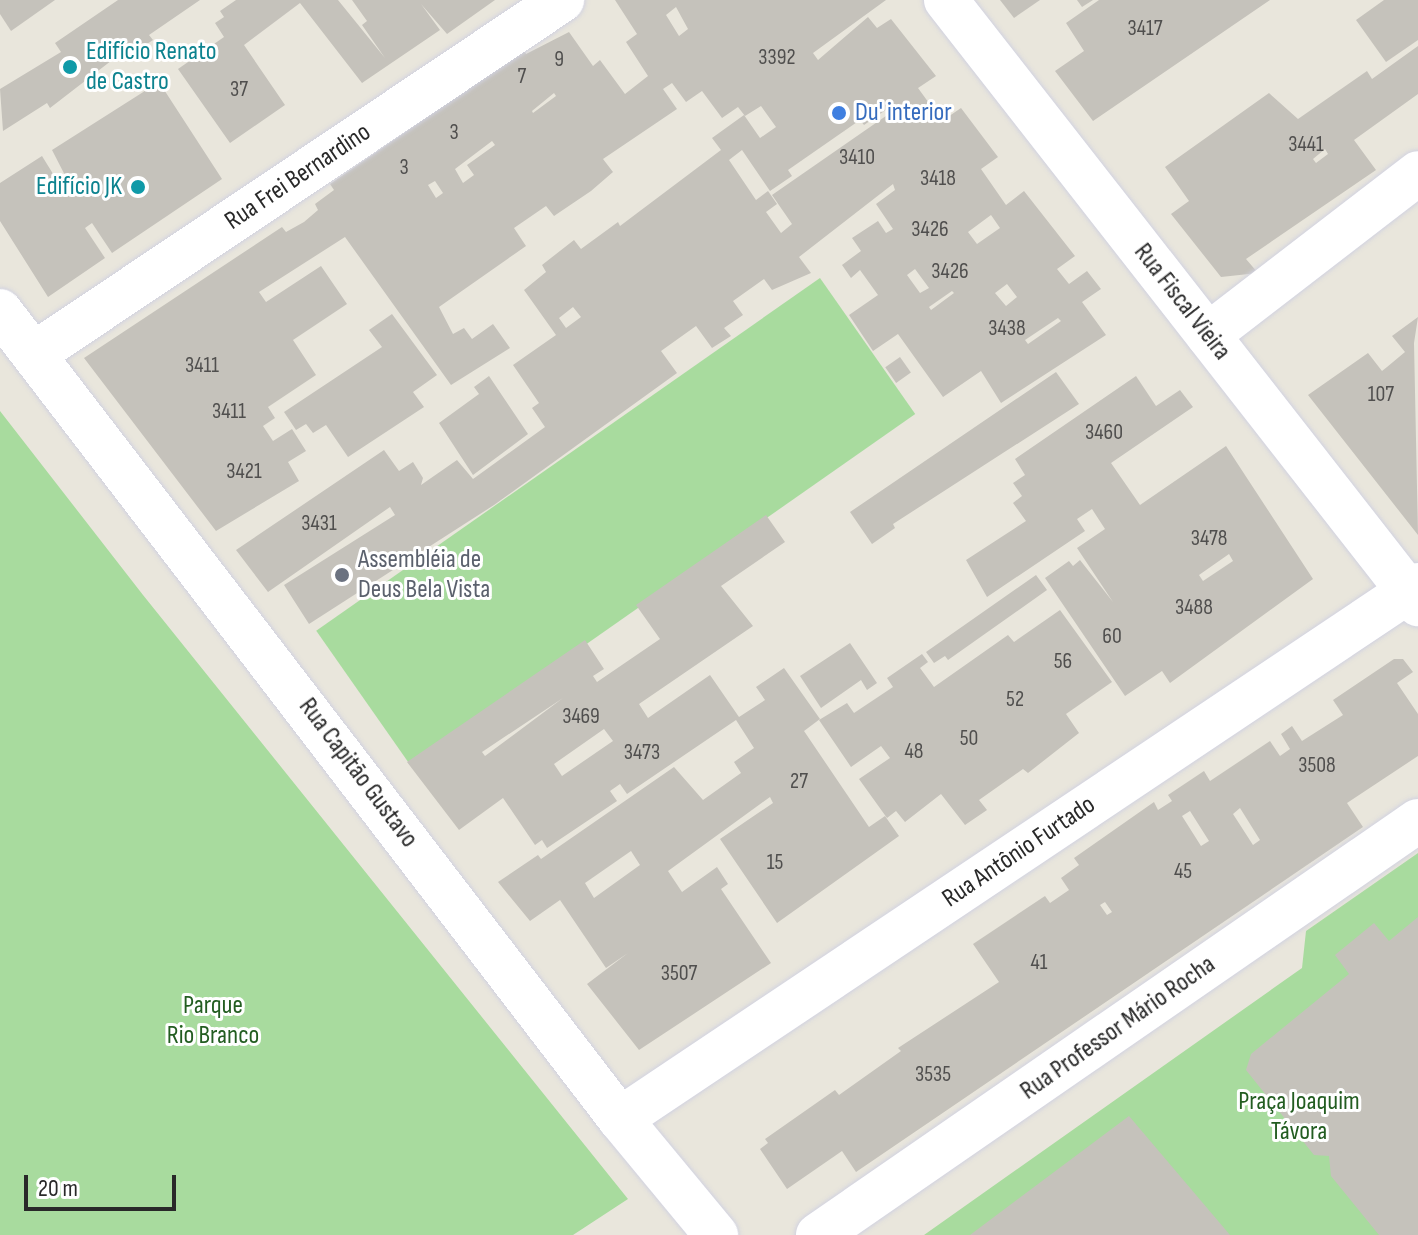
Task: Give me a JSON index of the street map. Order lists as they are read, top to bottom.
{
  "streets": {
    "street": [
      "Rua Frei Bernardino",
      "Rua Fiscal Vieira",
      "Rua Capitão Gustavo",
      "Rua Antônio Furtado",
      "Rua Professor Mário Rocha"
    ]
  },
  "crossings": [
    ["Rua Frei Bernardino", "Rua Capitão Gustavo"],
    ["Rua Fiscal Vieira", "Rua Antônio Furtado"],
    ["Rua Capitão Gustavo", "Rua Antônio Furtado"]
  ],
  "parks": ["Parque Rio Branco", "Praça Joaquim Távora"],
  "places": [
    "Edifício Renato de Castro",
    "Du' interior",
    "Edifício JK",
    "Assembléia de Deus Bela Vista"
  ],
  "house_numbers": [
    "3417",
    "3392",
    "9",
    "7",
    "37",
    "3",
    "3441",
    "3410",
    "3",
    "3418",
    "3426",
    "3426",
    "3438",
    "3411",
    "107",
    "3411",
    "3460",
    "3421",
    "3431",
    "3478",
    "3488",
    "60",
    "56",
    "52",
    "3469",
    "50",
    "48",
    "3473",
    "3508",
    "27",
    "15",
    "45",
    "41",
    "3507",
    "3535"
  ],
  "scale_bar": "20 m"
}
